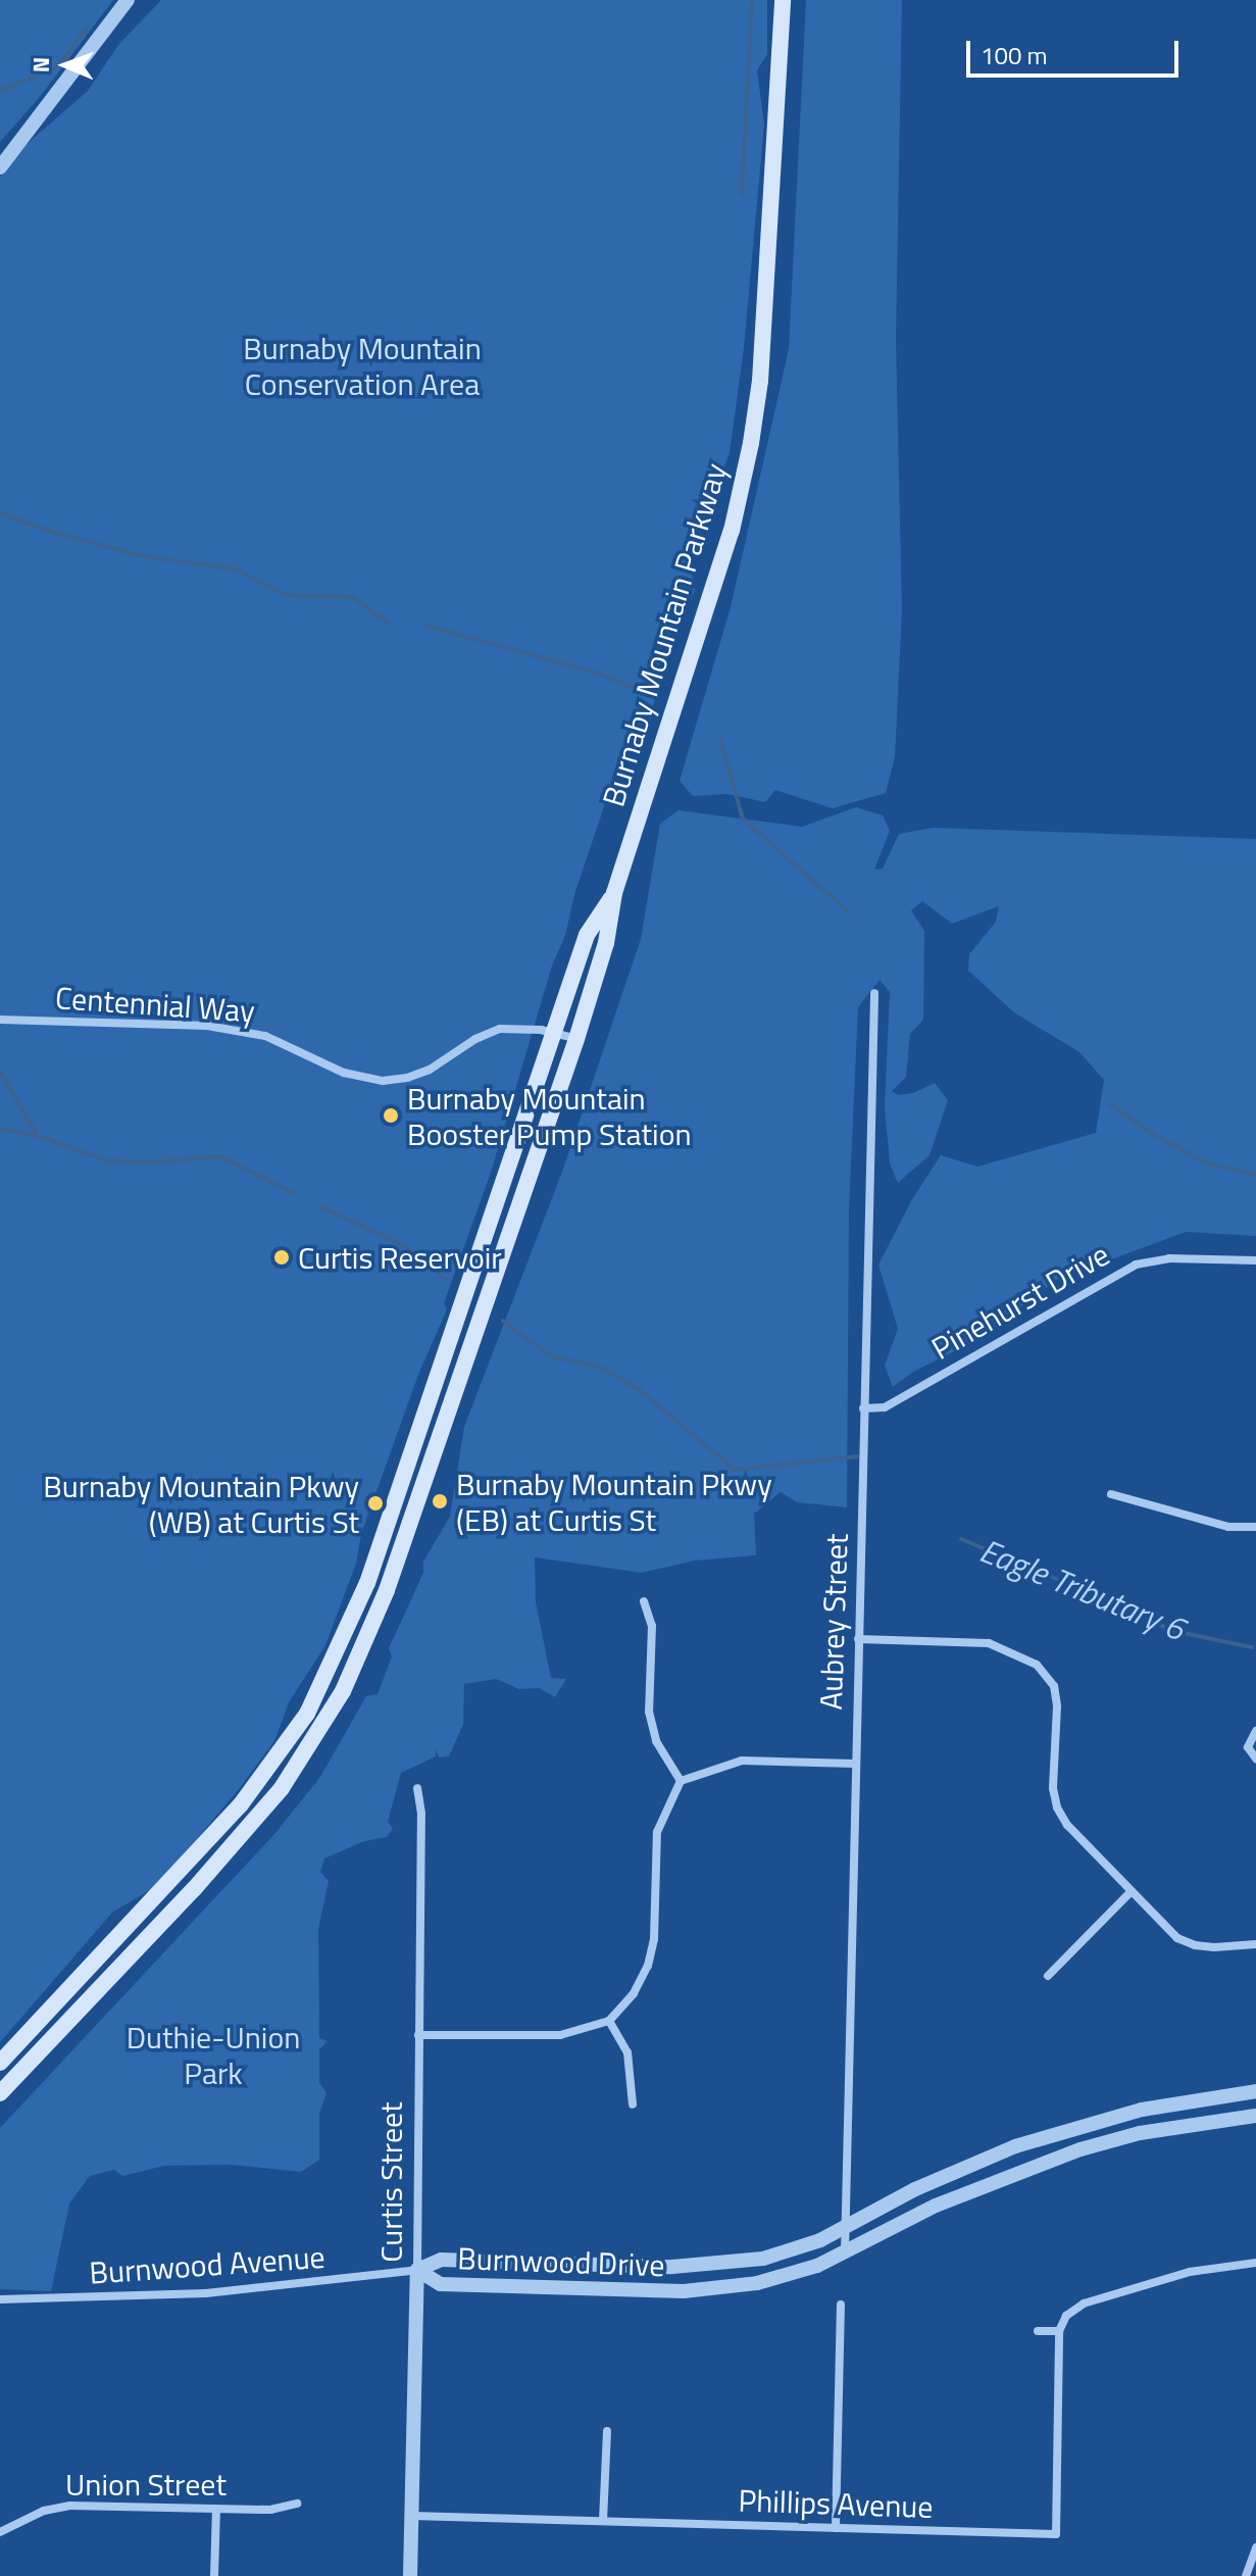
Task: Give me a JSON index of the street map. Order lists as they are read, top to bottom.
{
  "streets": {
    "main road": ["Burnaby Mountain Parkway"],
    "street": [
      "Centennial Way",
      "Pinehurst Drive",
      "Aubrey Street",
      "Curtis Street",
      "Burnwood Drive",
      "Burnwood Avenue",
      "Union Street",
      "Phillips Avenue"
    ]
  },
  "crossings": [
    ["Burnaby Mountain Parkway", "Centennial Way"],
    ["Pinehurst Drive", "Aubrey Street"],
    ["Aubrey Street", "Burnwood Drive"],
    ["Curtis Street", "Burnwood Drive"],
    ["Curtis Street", "Burnwood Avenue"],
    ["Curtis Street", "Phillips Avenue"],
    ["Burnwood Drive", "Burnwood Avenue"]
  ],
  "water": ["Eagle Tributary 6"],
  "parks": ["Burnaby Mountain Conservation Area", "Duthie-Union Park"],
  "places": [
    "Burnaby Mountain Booster Pump Station",
    "Curtis Reservoir",
    "Burnaby Mountain Pkwy (EB) at Curtis St",
    "Burnaby Mountain Pkwy (WB) at Curtis St"
  ],
  "scale_bar": "100 m",
  "north": "left"
}
